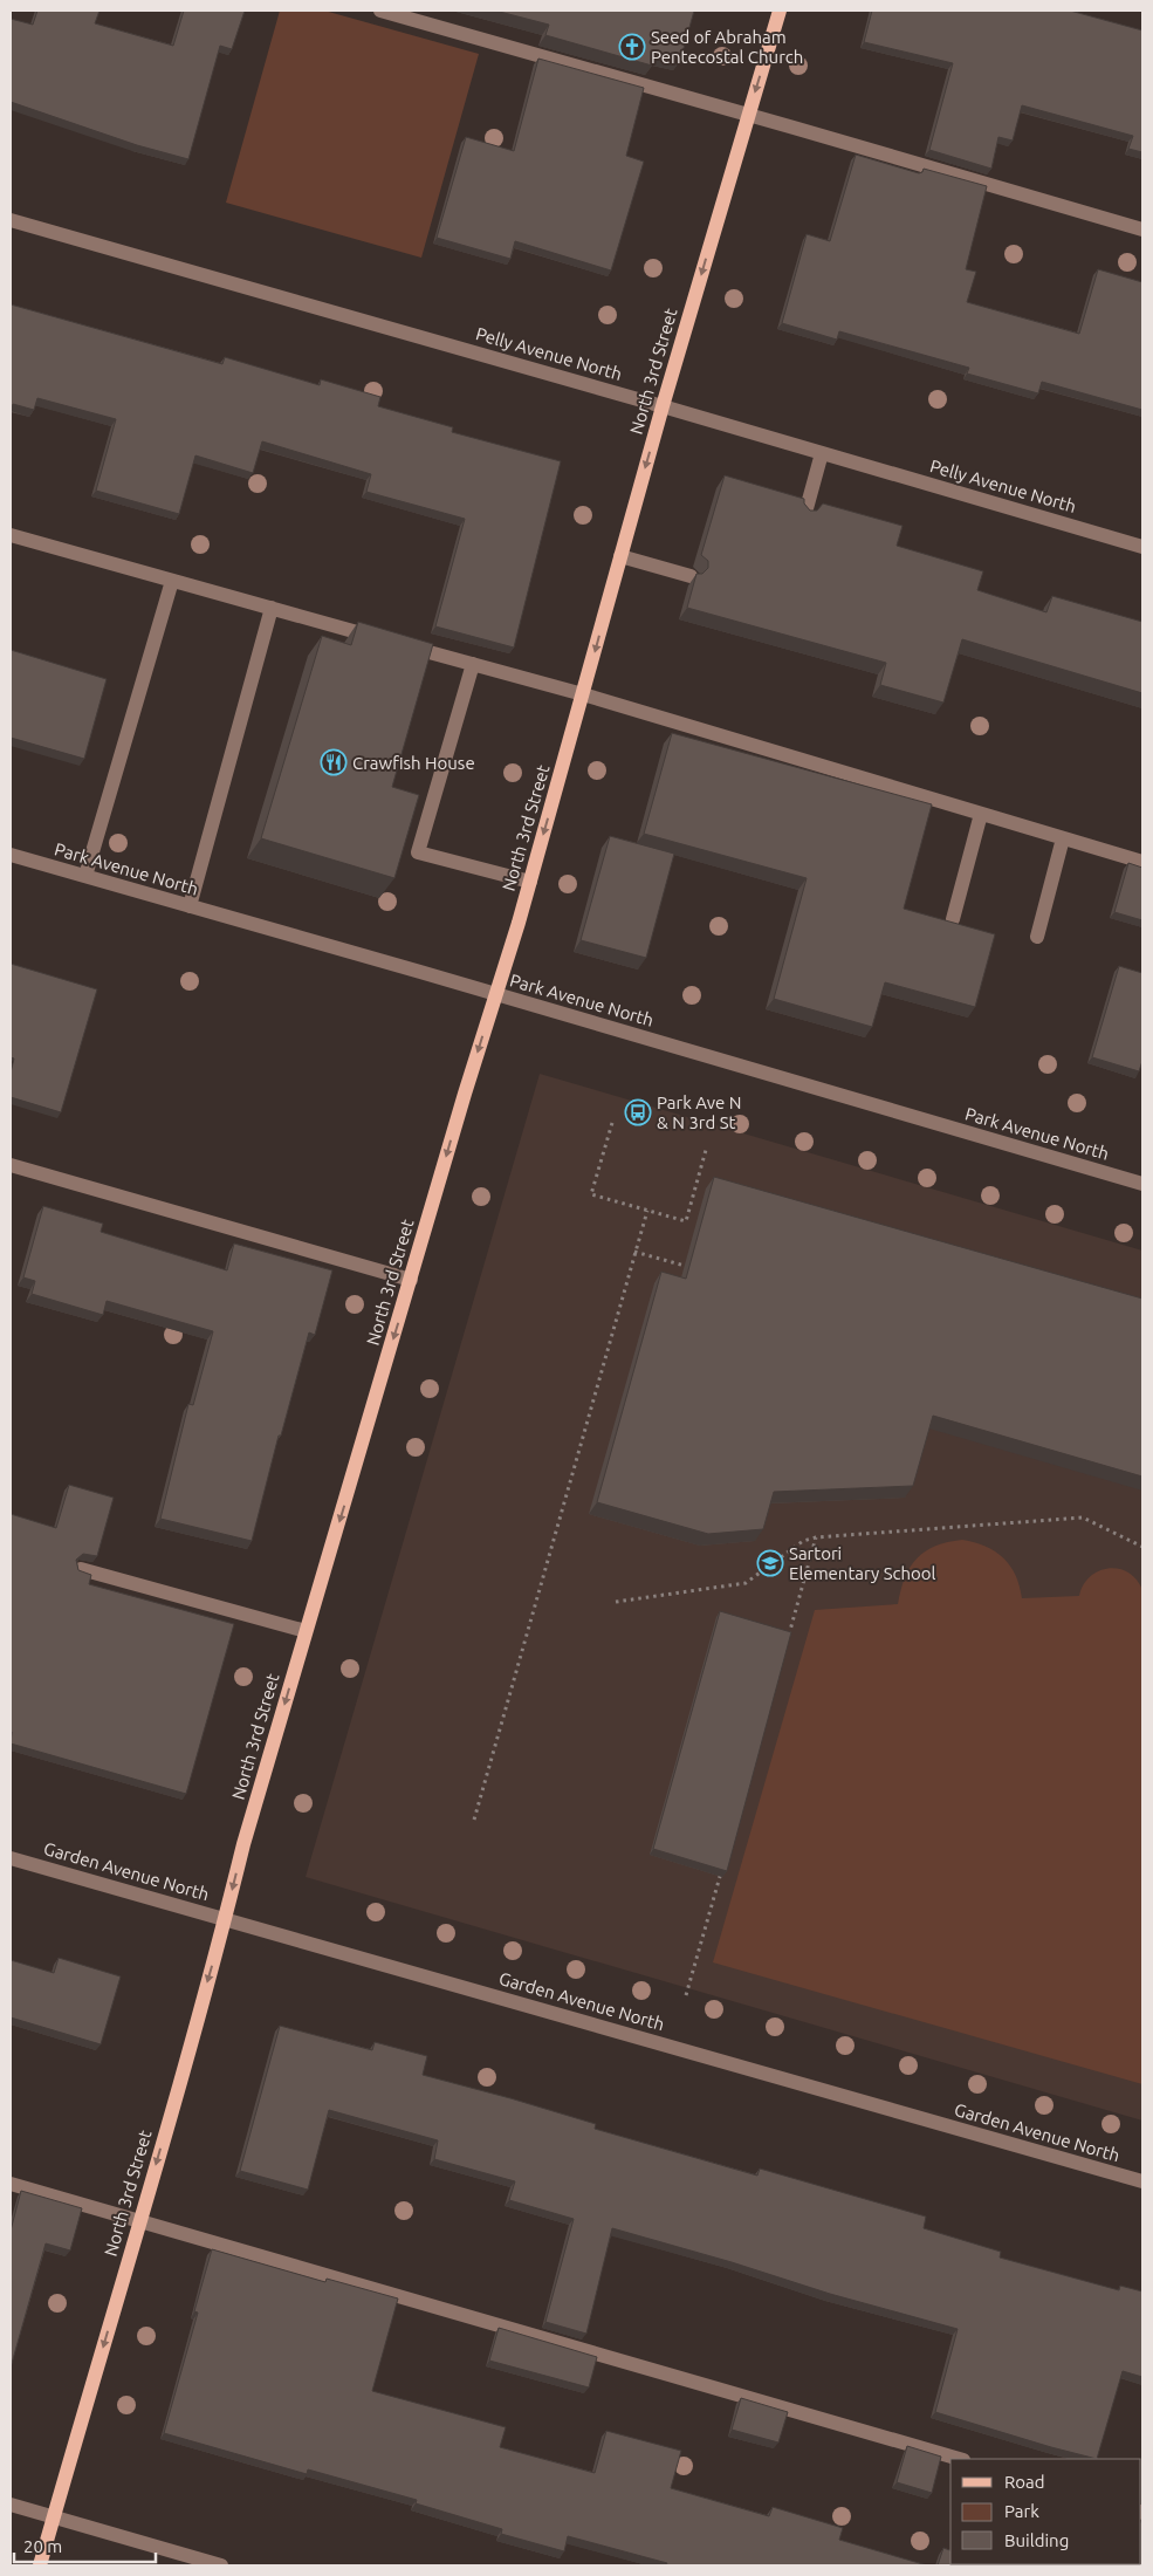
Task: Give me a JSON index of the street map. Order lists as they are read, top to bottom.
{
  "streets": {
    "main road": ["North 3rd Street"],
    "street": ["Pelly Avenue North", "Park Avenue North", "Garden Avenue North"]
  },
  "crossings": [
    ["Pelly Avenue North", "North 3rd Street"],
    ["North 3rd Street", "Park Avenue North"],
    ["North 3rd Street", "Garden Avenue North"]
  ],
  "one_way": ["North 3rd Street"],
  "places": {
    "church": ["Seed of Abraham Pentecostal Church"],
    "restaurant": ["Crawfish House"],
    "bus stop": ["Park Ave N & N 3rd St"],
    "school or university": ["Sartori Elementary School"]
  },
  "legend": ["Road", "Park", "Building"],
  "scale_bar": "20 m"
}
